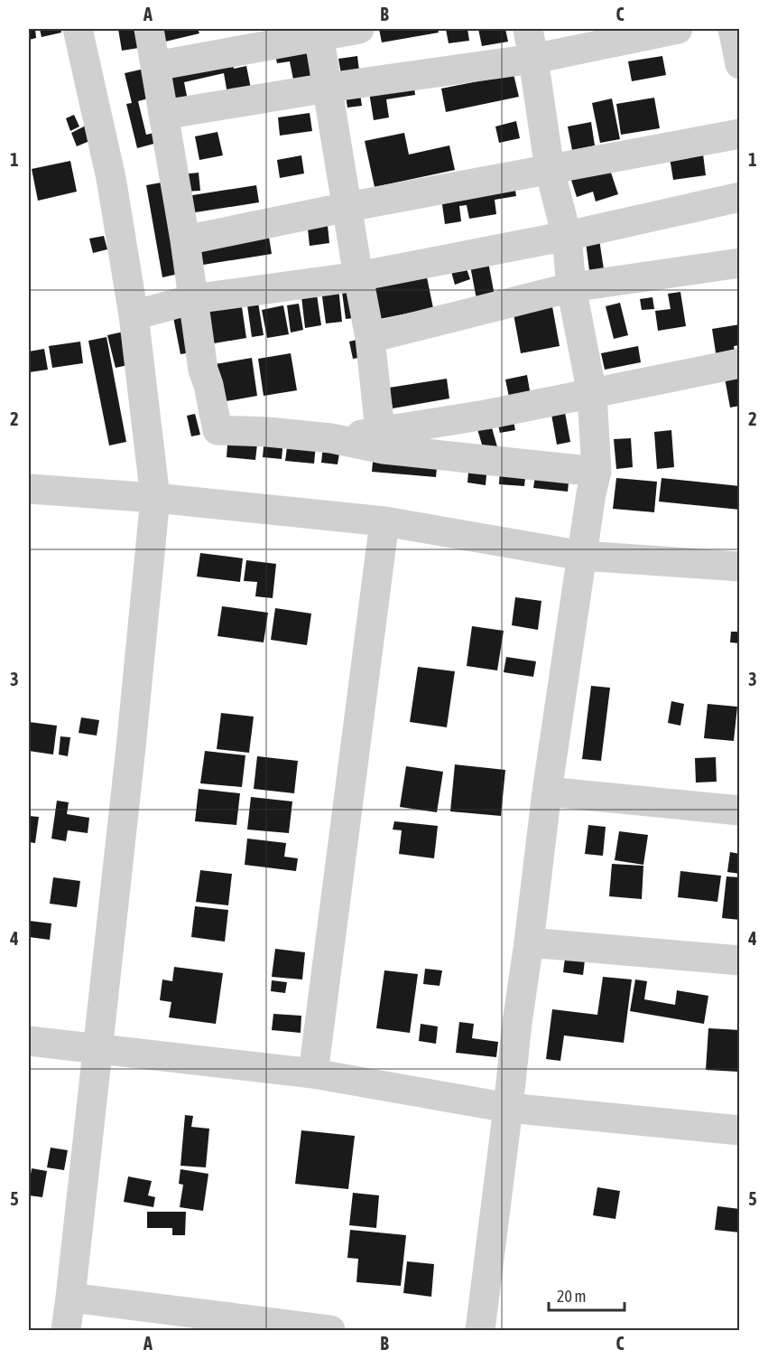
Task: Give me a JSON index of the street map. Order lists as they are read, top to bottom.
{
  "scale_bar": "20 m",
  "grid": {
    "columns": ["A", "B", "C"],
    "rows": [
      "1",
      "2",
      "3",
      "4",
      "5"
    ]
  }
}
